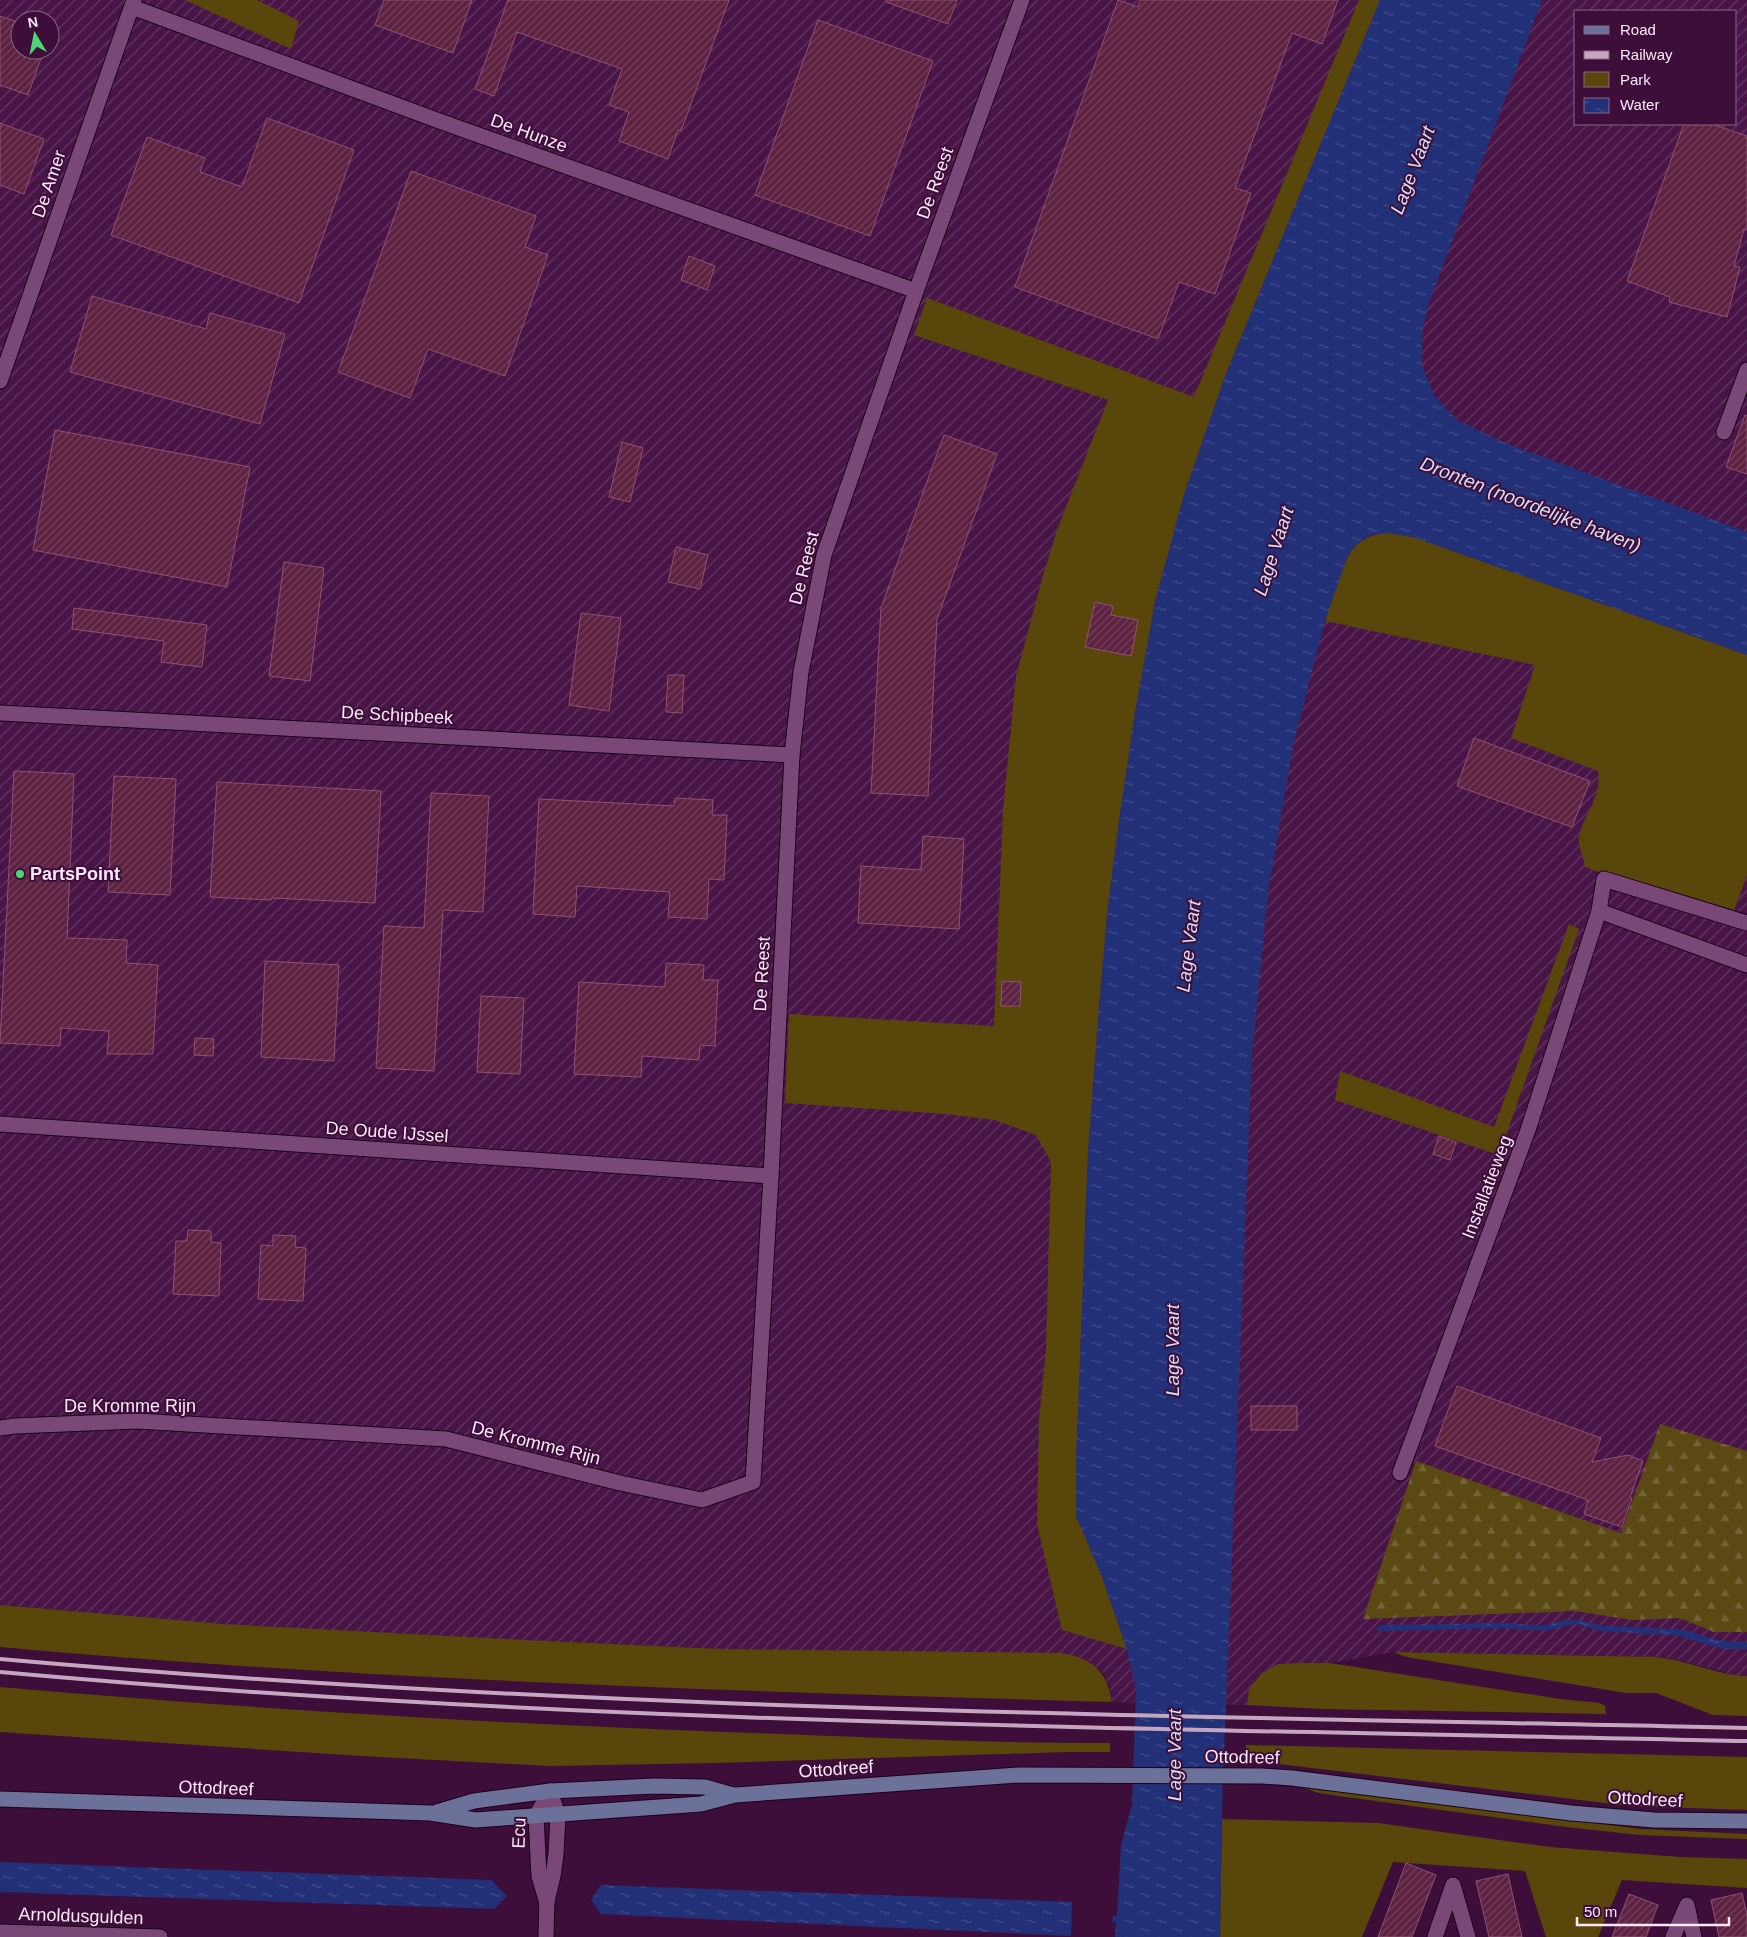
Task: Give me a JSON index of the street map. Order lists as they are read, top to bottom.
{
  "streets": {
    "street": [
      "De Hunze",
      "De Reest",
      "De Amer",
      "De Schipbeek",
      "De Oude IJssel",
      "Installatieweg",
      "De Kromme Rijn",
      "Ottodreef",
      "Ecu",
      "Arnoldusgulden"
    ]
  },
  "crossings": [
    ["De Hunze", "De Reest"],
    ["De Hunze", "De Amer"],
    ["De Reest", "De Schipbeek"],
    ["De Reest", "De Oude IJssel"],
    ["De Reest", "De Kromme Rijn"],
    ["De Oude IJssel", "De Kromme Rijn"],
    ["Ottodreef", "Ecu"]
  ],
  "water": ["Lage Vaart", "Dronten (noordelijke haven)"],
  "places": ["PartsPoint"],
  "legend": [
    "Road",
    "Railway",
    "Park",
    "Water"
  ],
  "scale_bar": "50 m",
  "north": "top"
}
